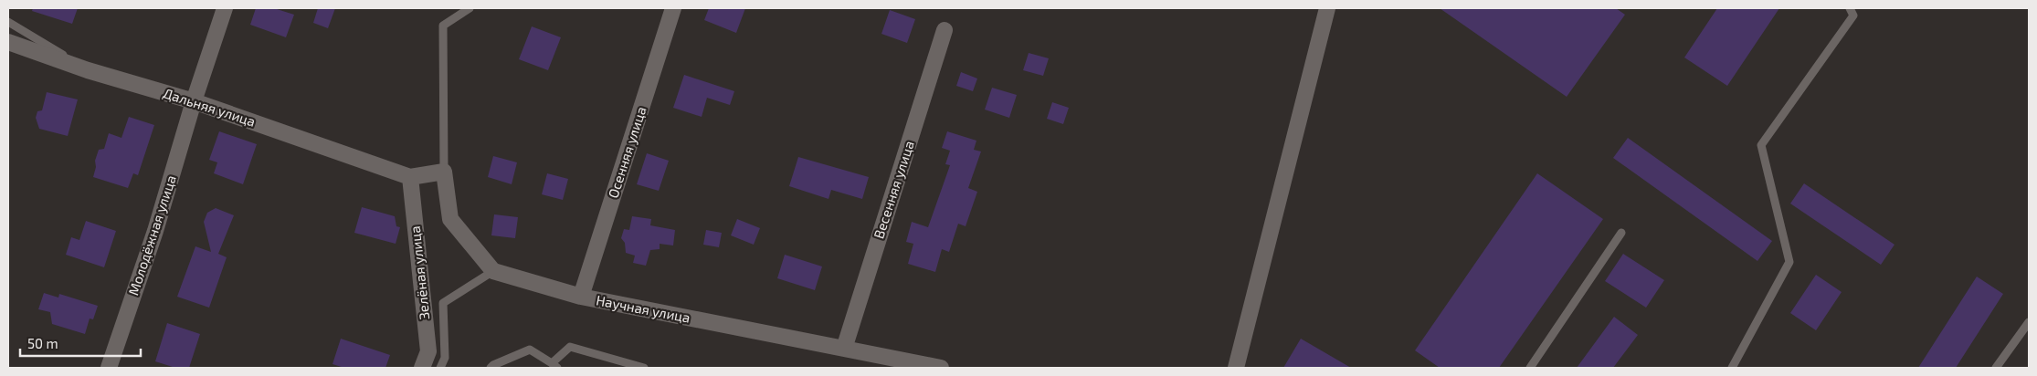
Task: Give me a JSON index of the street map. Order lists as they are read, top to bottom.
{
  "streets": {
    "street": [
      "Дальняя улица",
      "Осенняя улица",
      "Весенняя улица",
      "Молодёжная улица",
      "Зелёная улица",
      "Научная улица"
    ]
  },
  "crossings": [
    ["Дальняя улица", "Молодёжная улица"],
    ["Дальняя улица", "Зелёная улица"],
    ["Осенняя улица", "Научная улица"],
    ["Весенняя улица", "Научная улица"]
  ],
  "scale_bar": "50 m"
}
